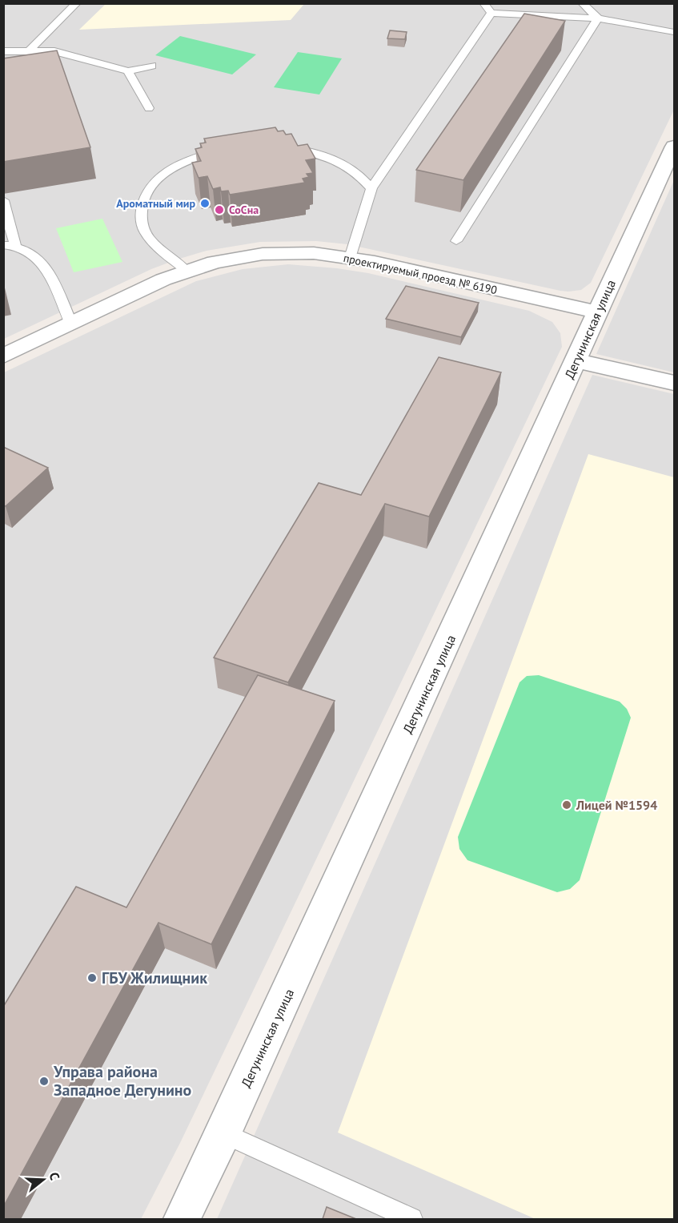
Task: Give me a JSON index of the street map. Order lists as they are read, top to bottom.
{
  "streets": {
    "street": ["проектируемый проезд № 6190", "Дегунинская улица"]
  },
  "crossings": [
    ["проектируемый проезд № 6190", "Дегунинская улица"]
  ],
  "places": [
    "Ароматный мир",
    "СоСна",
    "Лицей №1594",
    "ГБУ Жилищник",
    "Управа района Западное Дегунино"
  ],
  "north": "right"
}
